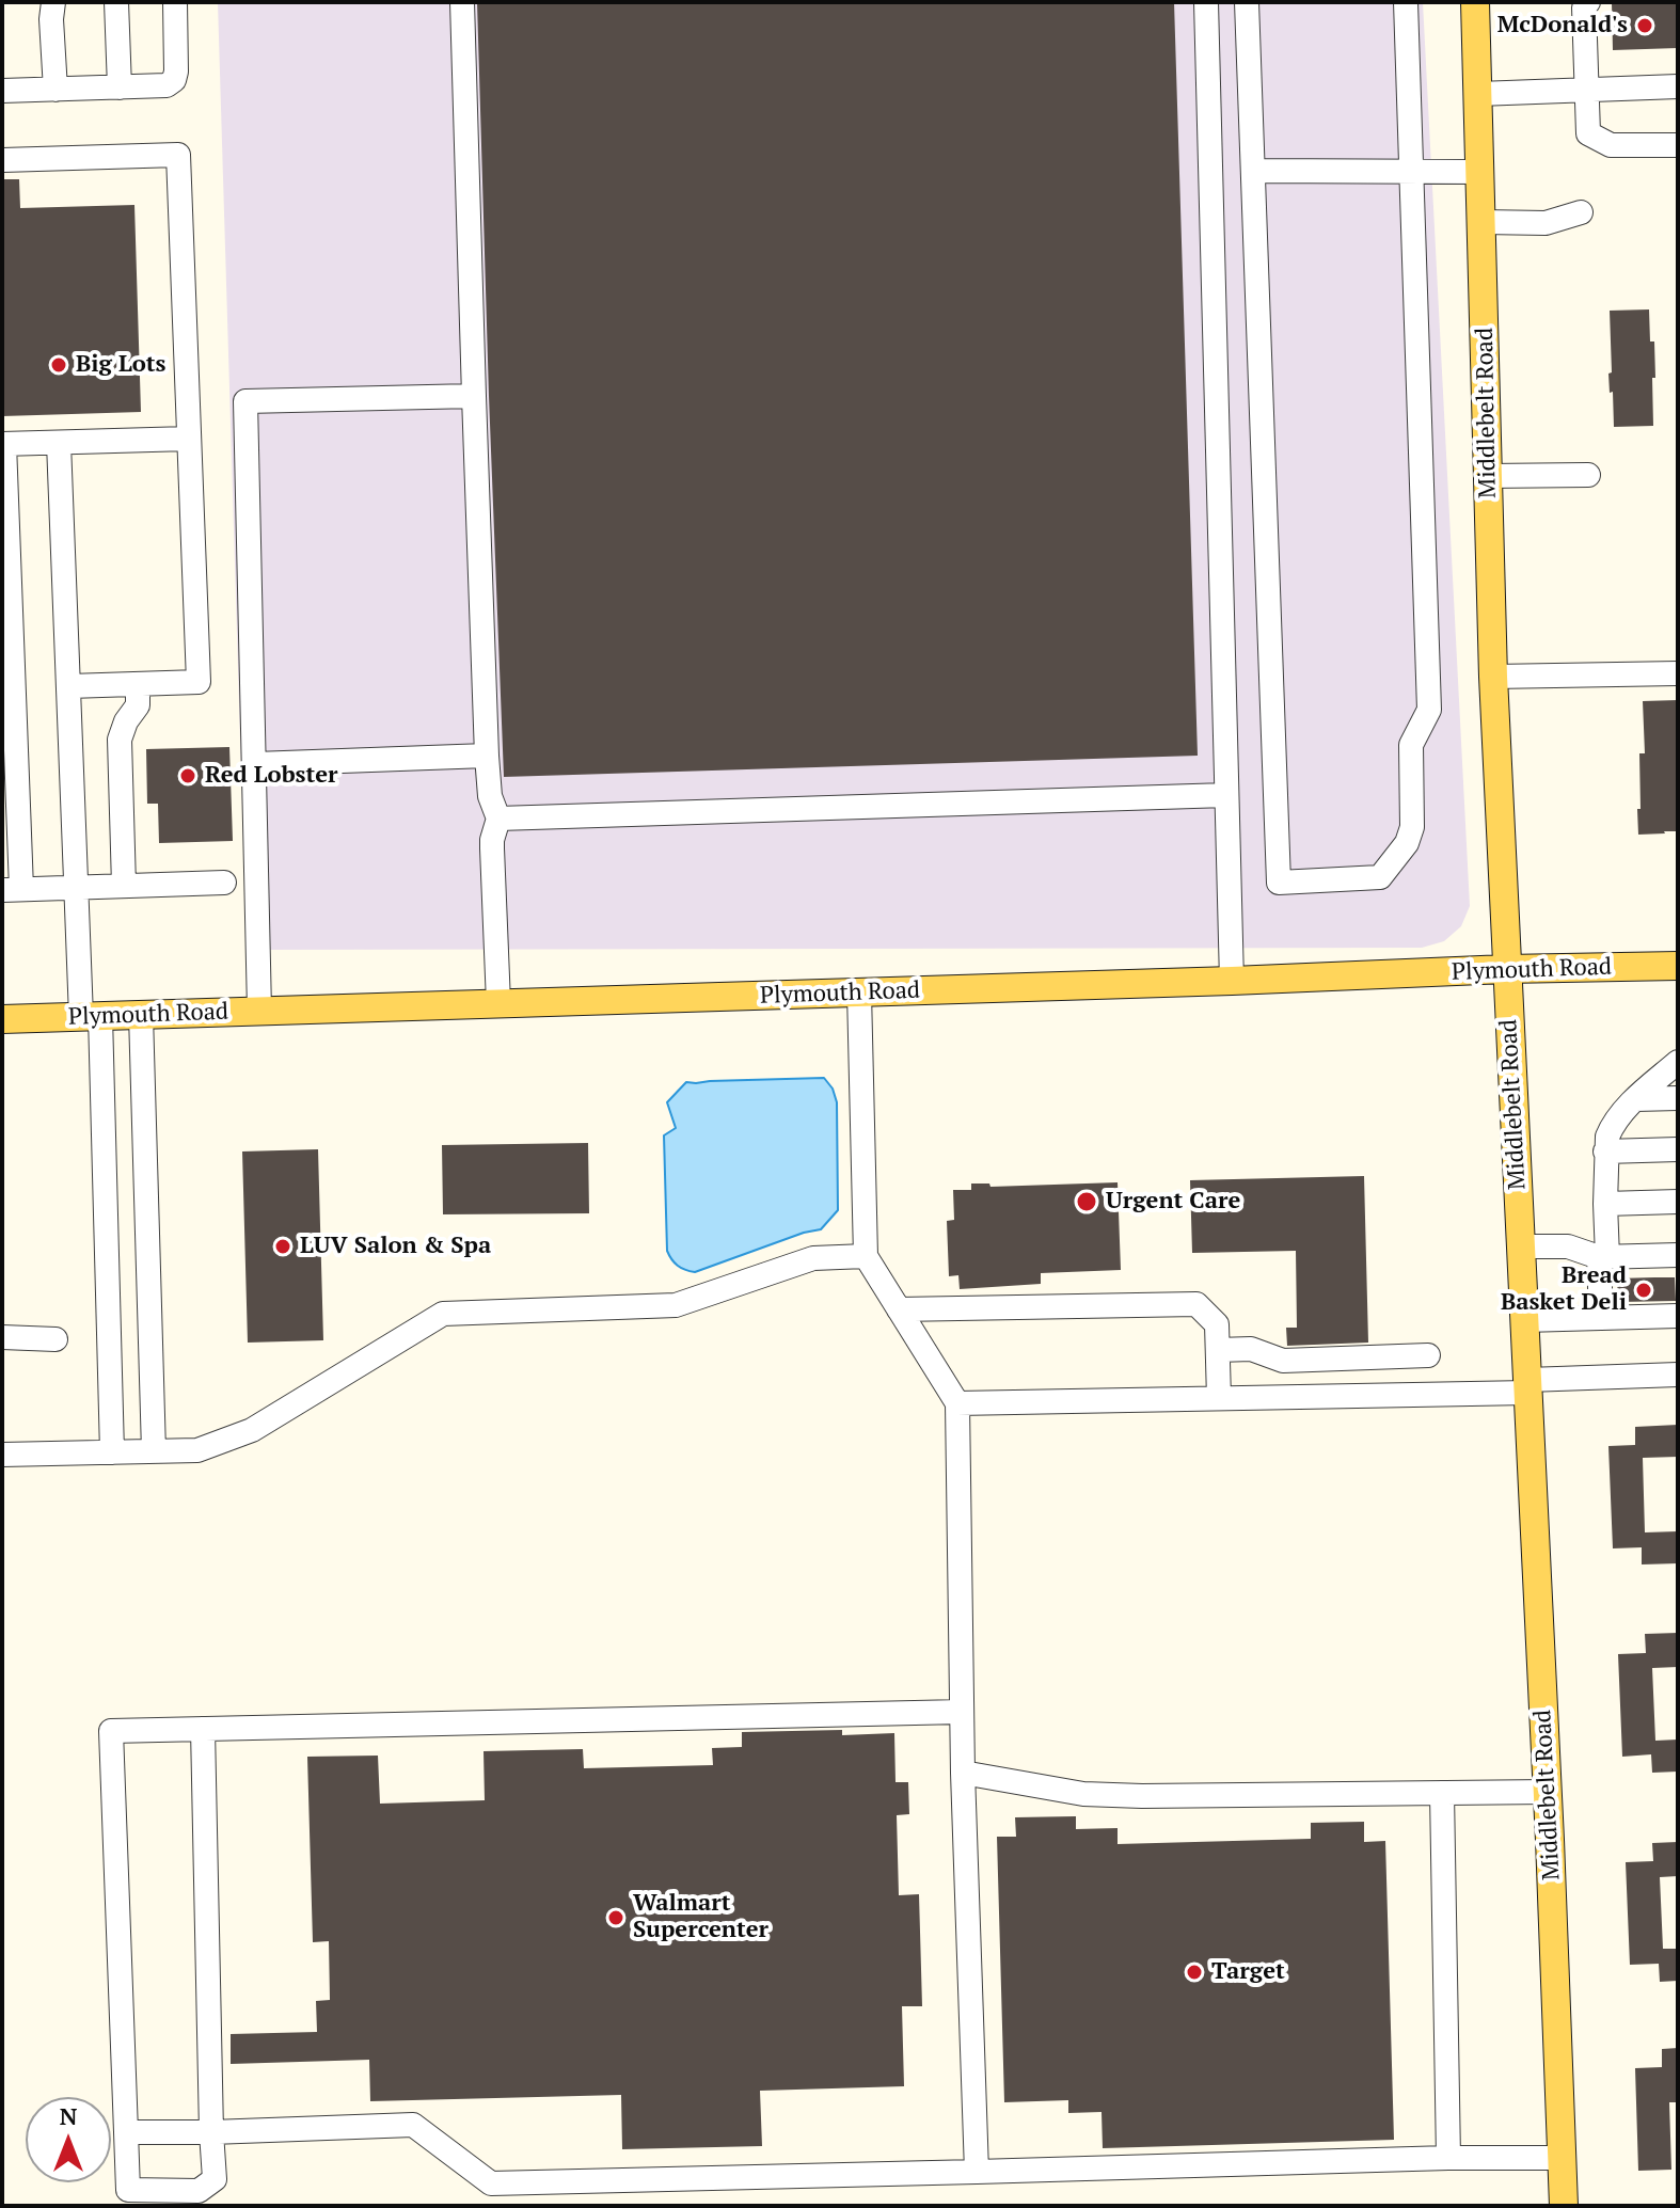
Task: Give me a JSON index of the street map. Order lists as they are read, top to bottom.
{
  "streets": {
    "main road": ["Middlebelt Road", "Plymouth Road"]
  },
  "crossings": [
    ["Middlebelt Road", "Plymouth Road"]
  ],
  "places": [
    "McDonald's",
    "Big Lots",
    "Red Lobster",
    "Urgent Care",
    "LUV Salon & Spa",
    "Bread Basket Deli",
    "Walmart Supercenter",
    "Target"
  ],
  "north": "top"
}
